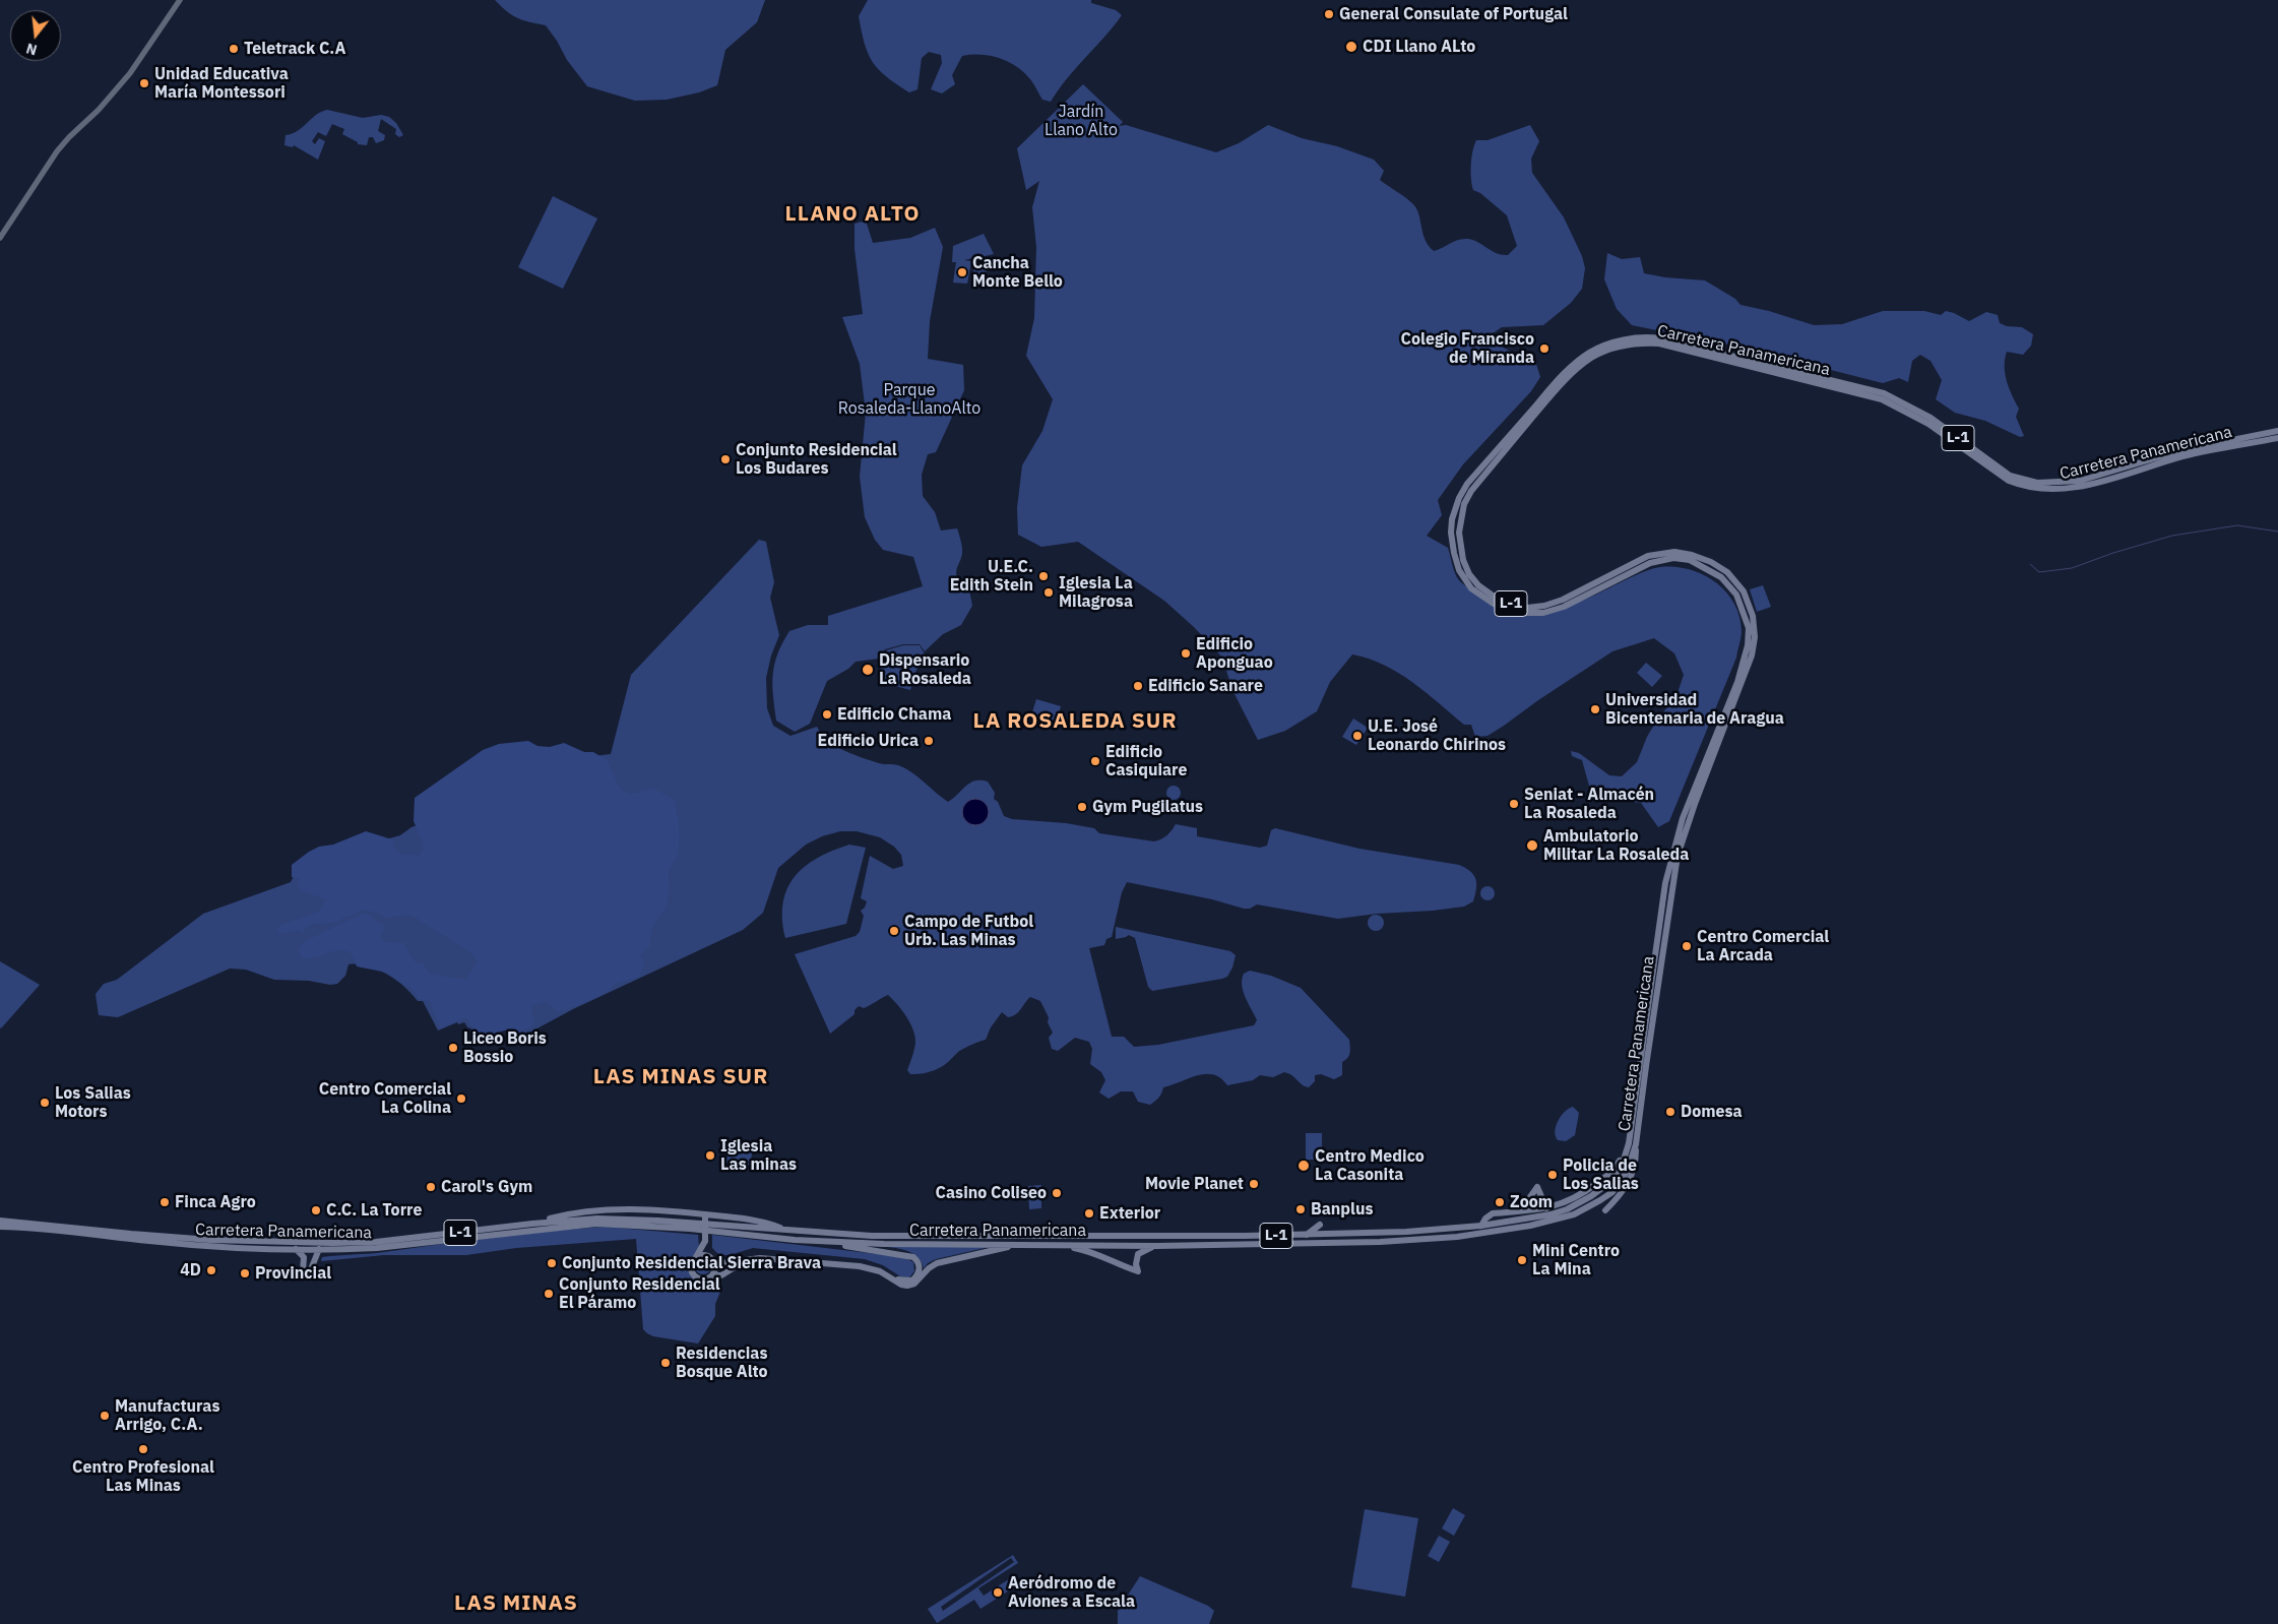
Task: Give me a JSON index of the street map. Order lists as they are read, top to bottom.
{
  "streets": {
    "main road": ["Carretera Panamericana", "L-1"]
  },
  "crossings": [
    ["Carretera Panamericana", "L-1"]
  ],
  "districts": [
    "LLANO ALTO",
    "LA ROSALEDA SUR",
    "LAS MINAS SUR",
    "LAS MINAS"
  ],
  "parks": ["Jardín Llano Alto", "Parque Rosaleda-LlanoAlto"],
  "places": [
    "General Consulate of Portugal",
    "CDI Llano ALto",
    "Teletrack C.A",
    "Unidad Educativa María Montessori",
    "Cancha Monte Bello",
    "Colegio Francisco de Miranda",
    "Conjunto Residencial Los Budares",
    "U.E.C. Edith Stein",
    "Iglesia La Milagrosa",
    "Edificio Aponguao",
    "Dispensario La Rosaleda",
    "Edificio Sanare",
    "Universidad Bicentenaria de Aragua",
    "Edificio Chama",
    "U.E. José Leonardo Chirinos",
    "Edificio Urica",
    "Edificio Casiquiare",
    "Seniat - Almacén La Rosaleda",
    "Gym Pugilatus",
    "Ambulatorio Militar La Rosaleda",
    "Campo de Futbol Urb. Las Minas",
    "Centro Comercial La Arcada",
    "Liceo Boris Bossio",
    "Centro Comercial La Colina",
    "Los Salias Motors",
    "Domesa",
    "Iglesia Las minas",
    "Centro Medico La Casonita",
    "Policia de Los Salias",
    "Movie Planet",
    "Carol's Gym",
    "Casino Coliseo",
    "Finca Agro",
    "Zoom",
    "Banplus",
    "C.C. La Torre",
    "Exterior",
    "Mini Centro La Mina",
    "Conjunto Residencial Sierra Brava",
    "4D",
    "Provincial",
    "Conjunto Residencial El Páramo",
    "Residencias Bosque Alto",
    "Manufacturas Arrigo, C.A.",
    "Centro Profesional Las Minas",
    "Aeródromo de Aviones a Escala"
  ],
  "north": "bottom"
}
